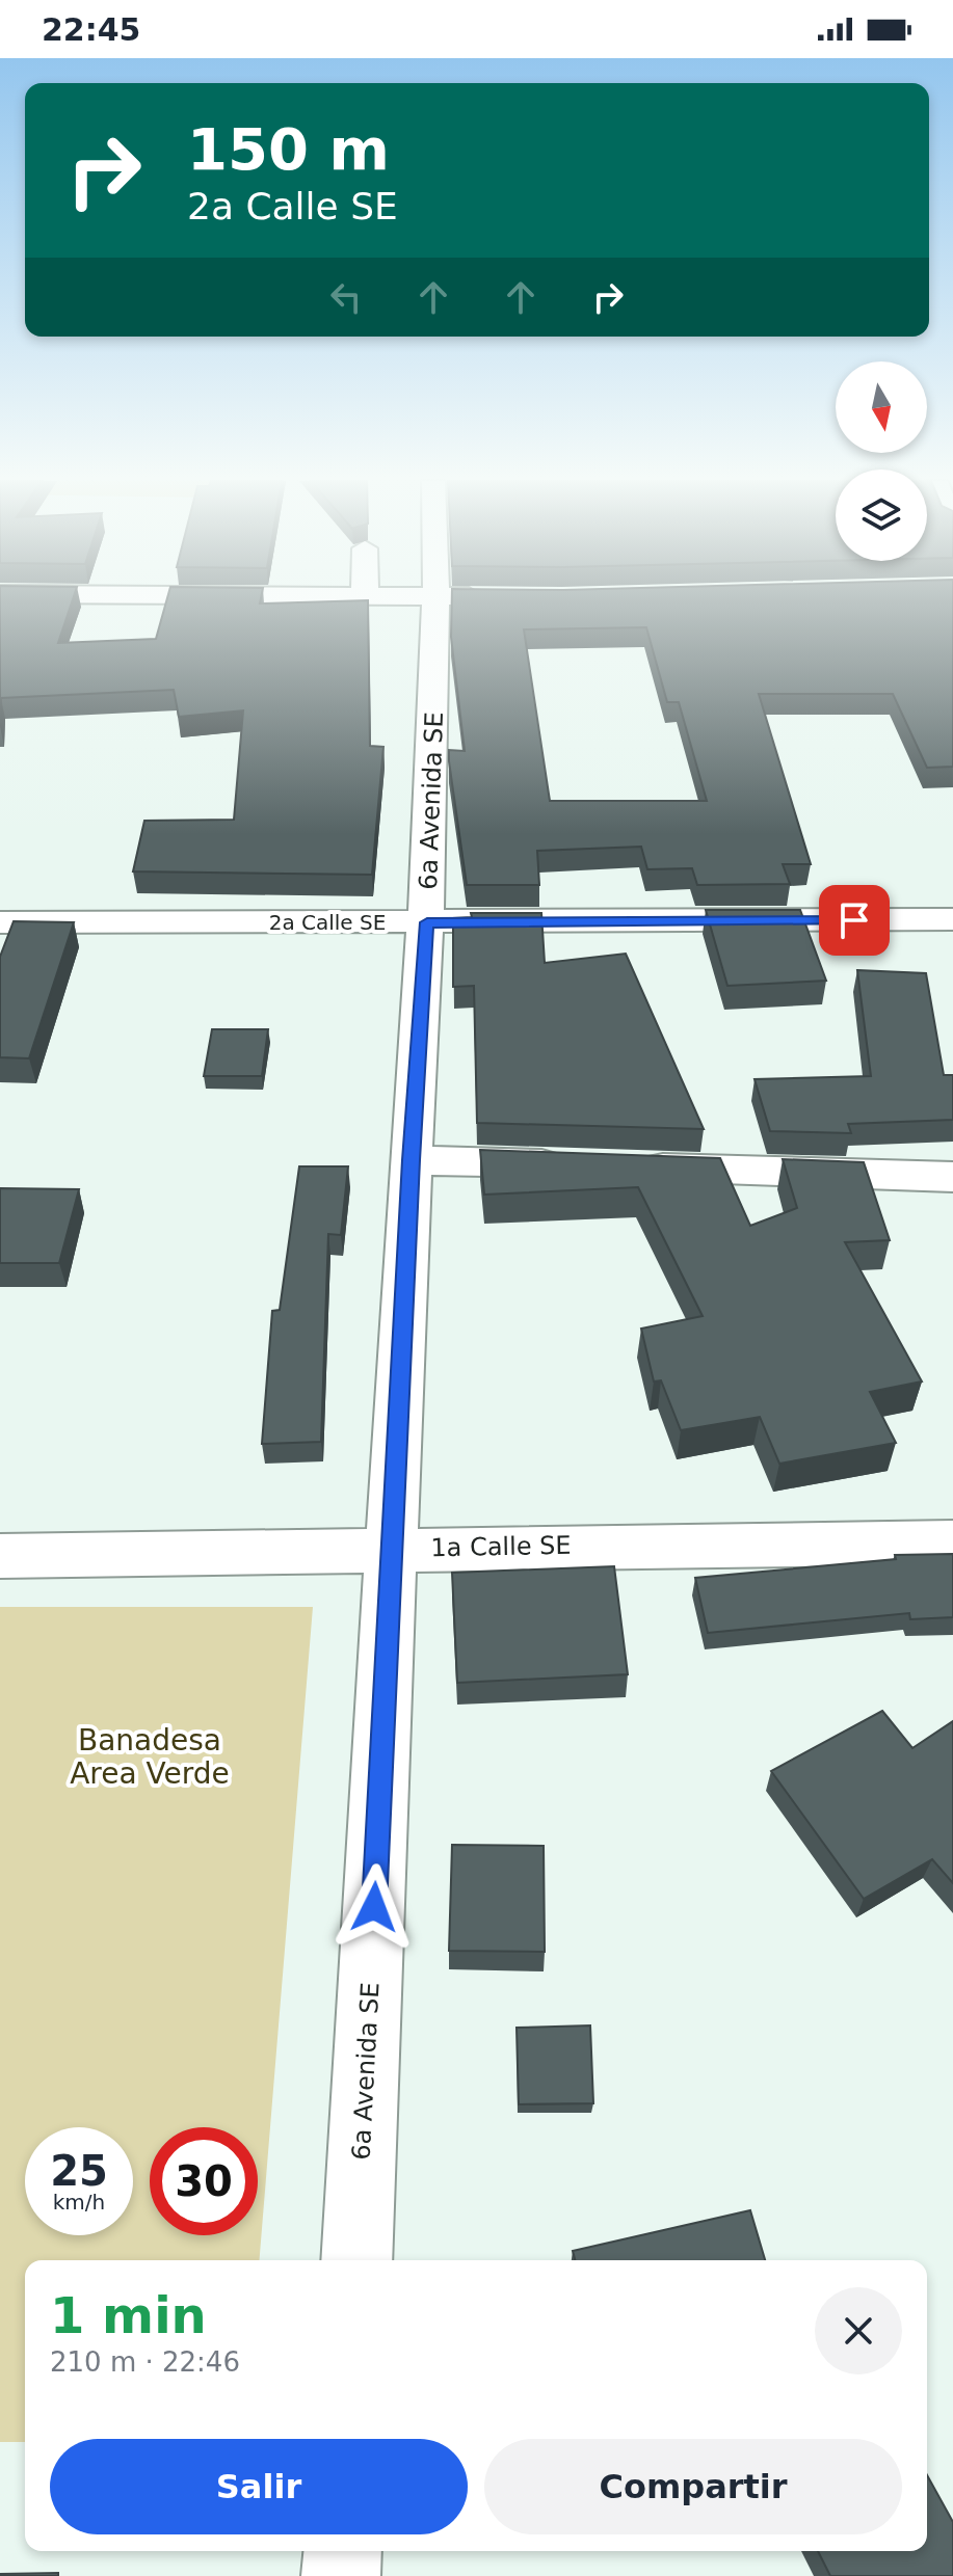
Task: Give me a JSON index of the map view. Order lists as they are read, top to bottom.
{
  "streets": {
    "street": ["6a Avenida SE", "2a Calle SE", "1a Calle SE"]
  },
  "crossings": [
    ["6a Avenida SE", "2a Calle SE"],
    ["6a Avenida SE", "1a Calle SE"]
  ],
  "parks": ["Banadesa Area Verde"],
  "north": "bottom",
  "page": {
    "status": "22:45",
    "turn": ["150 m", "2a Calle SE"],
    "speed": "25 km/h",
    "limit": "30",
    "heading": ["1 min", "210 m · 22:46"],
    "buttons": ["Salir", "Compartir"]
  }
}
